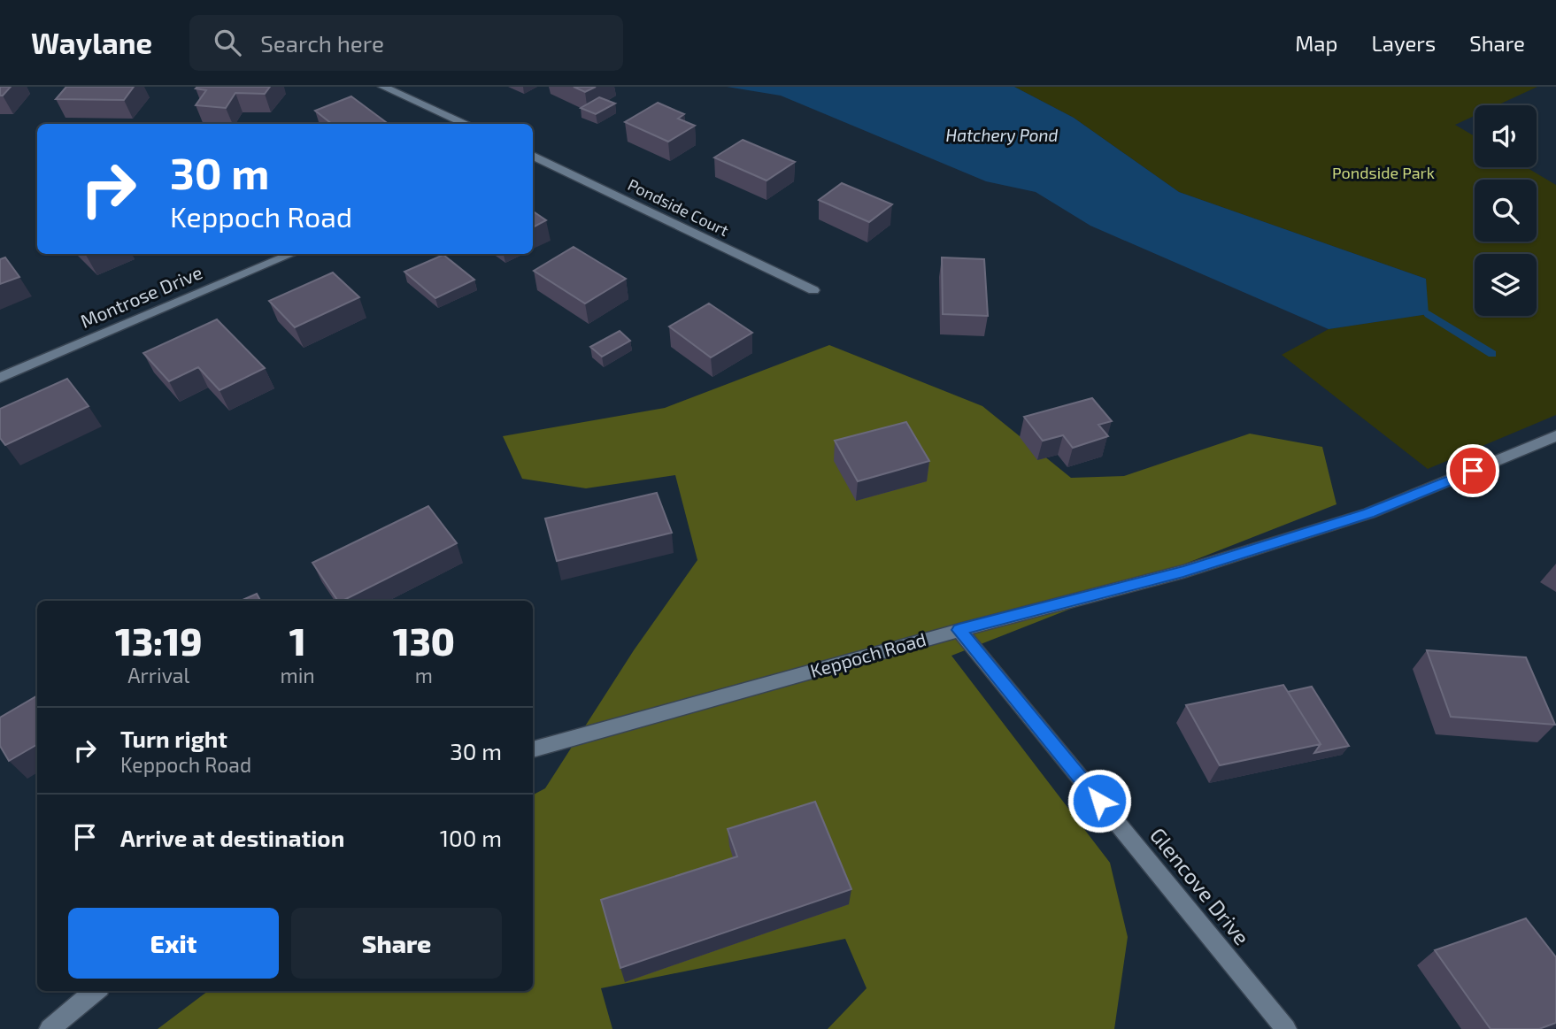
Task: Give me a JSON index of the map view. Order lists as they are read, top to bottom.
{
  "streets": {
    "street": [
      "Pondside Court",
      "Montrose Drive",
      "Keppoch Road",
      "Glencove Drive"
    ]
  },
  "crossings": [
    ["Keppoch Road", "Glencove Drive"]
  ],
  "water": ["Hatchery Pond"],
  "parks": ["Pondside Park"],
  "page": {
    "header": "Waylane",
    "search": "Search here",
    "nav": ["Map", "Layers", "Share"],
    "turn": ["30 m", "Keppoch Road"],
    "eta": [
      "13:19",
      "Arrival",
      "1",
      "min",
      "130",
      "m"
    ],
    "list": [
      {
        "name": "Turn right",
        "note": "Keppoch Road",
        "value": "30 m"
      },
      {
        "name": "Arrive at destination",
        "value": "100 m"
      }
    ],
    "buttons": ["Exit", "Share"]
  }
}
